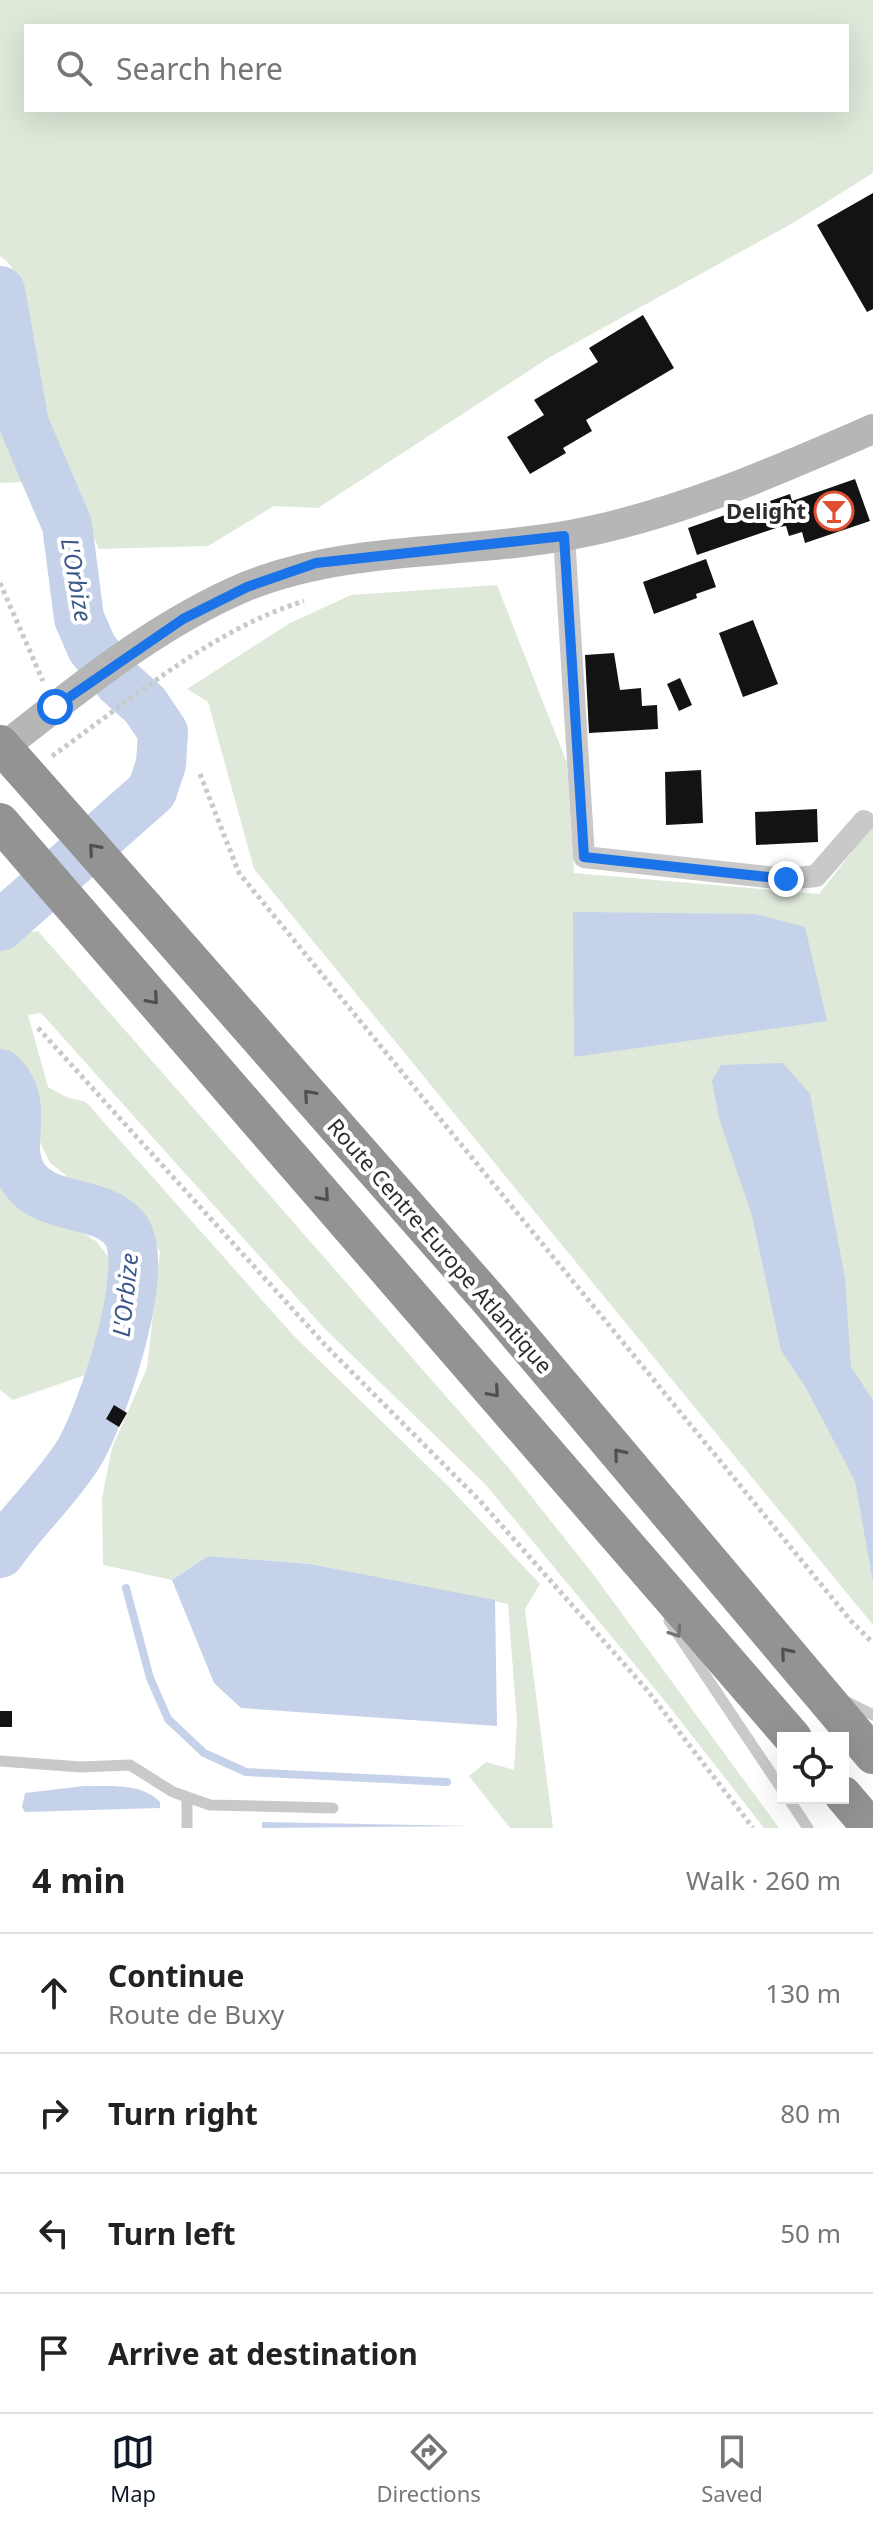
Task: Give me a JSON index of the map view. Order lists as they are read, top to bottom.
{
  "streets": {
    "highway": ["Route Centre-Europe Atlantique"]
  },
  "water": ["L'Orbize"],
  "places": {
    "bar": ["Delight"]
  },
  "page": {
    "search": "Search here",
    "heading": ["4 min", "Walk · 260 m"],
    "list": [
      ["Continue", "Route de Buxy", "130 m"],
      ["Turn right", "80 m"],
      ["Turn left", "50 m"],
      "Arrive at destination"
    ],
    "nav": ["Map", "Directions", "Saved"]
  }
}
